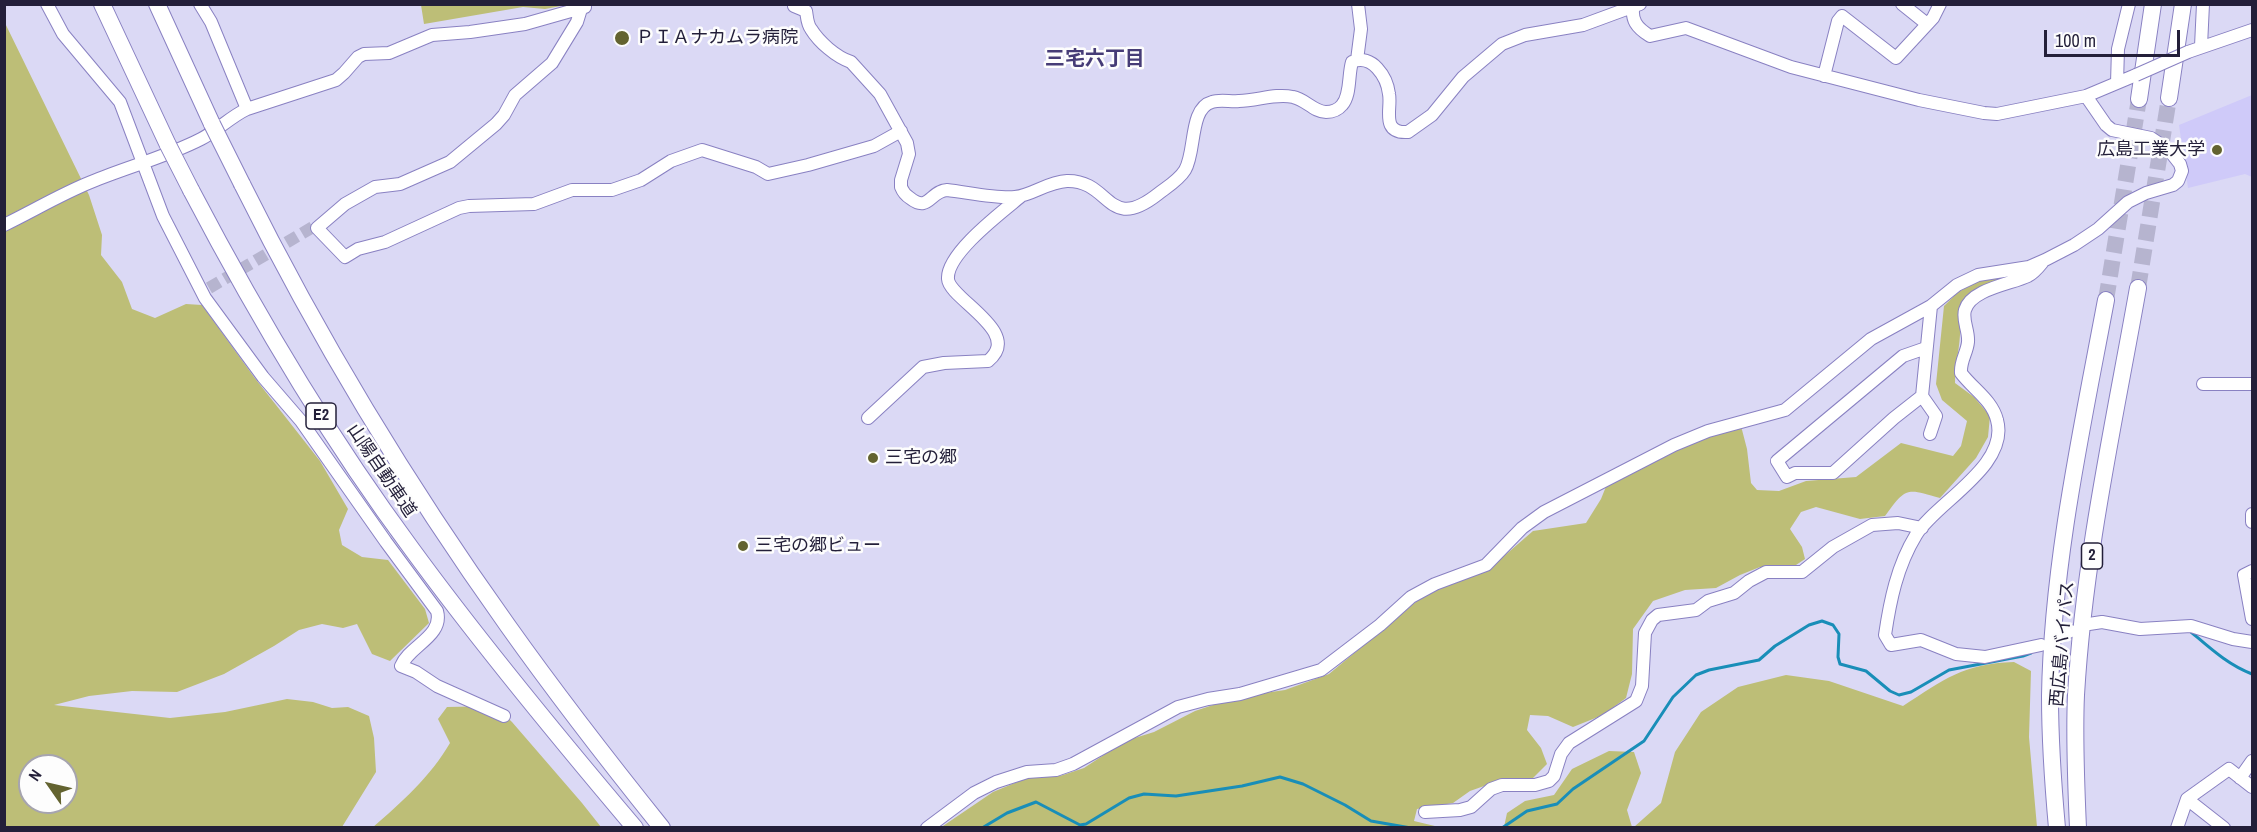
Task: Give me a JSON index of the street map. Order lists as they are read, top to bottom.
{
  "streets": {
    "highway": [
      "E2",
      "山陽自動車道",
      "2",
      "西広島バイパス"
    ]
  },
  "districts": ["三宅六丁目"],
  "places": [
    "ＰＩＡナカムラ病院",
    "広島工業大学",
    "三宅の郷",
    "三宅の郷ビュー"
  ],
  "scale_bar": "100 m",
  "north": "top left"
}
